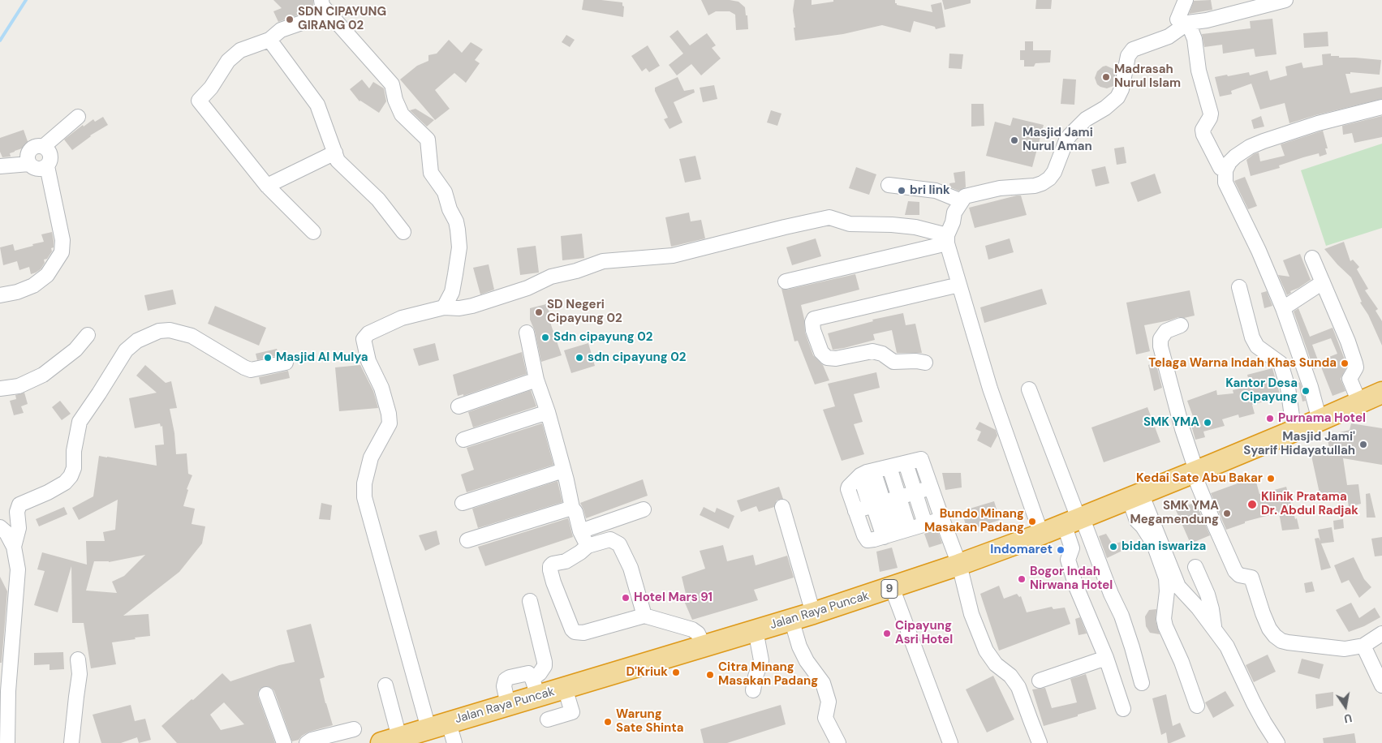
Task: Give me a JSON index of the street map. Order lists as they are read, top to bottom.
{
  "streets": {
    "highway": ["9", "Jalan Raya Puncak"]
  },
  "places": [
    "SDN CIPAYUNG GIRANG 02",
    "Madrasah Nurul Islam",
    "Masjid Jami Nurul Aman",
    "bri link",
    "SD Negeri Cipayung 02",
    "Sdn cipayung 02",
    "Masjid Al Mulya",
    "sdn cipayung 02",
    "Telaga Warna Indah Khas Sunda",
    "Kantor Desa Cipayung",
    "Purnama Hotel",
    "SMK YMA",
    "Masjid Jami' Syarif Hidayatullah",
    "Kedai Sate Abu Bakar",
    "Klinik Pratama Dr. Abdul Radjak",
    "SMK YMA Megamendung",
    "Bundo Minang Masakan Padang",
    "bidan iswariza",
    "Indomaret",
    "Bogor Indah Nirwana Hotel",
    "Hotel Mars 91",
    "Cipayung Asri Hotel",
    "D'Kriuk",
    "Citra Minang Masakan Padang",
    "Warung Sate Shinta"
  ],
  "north": "bottom"
}
